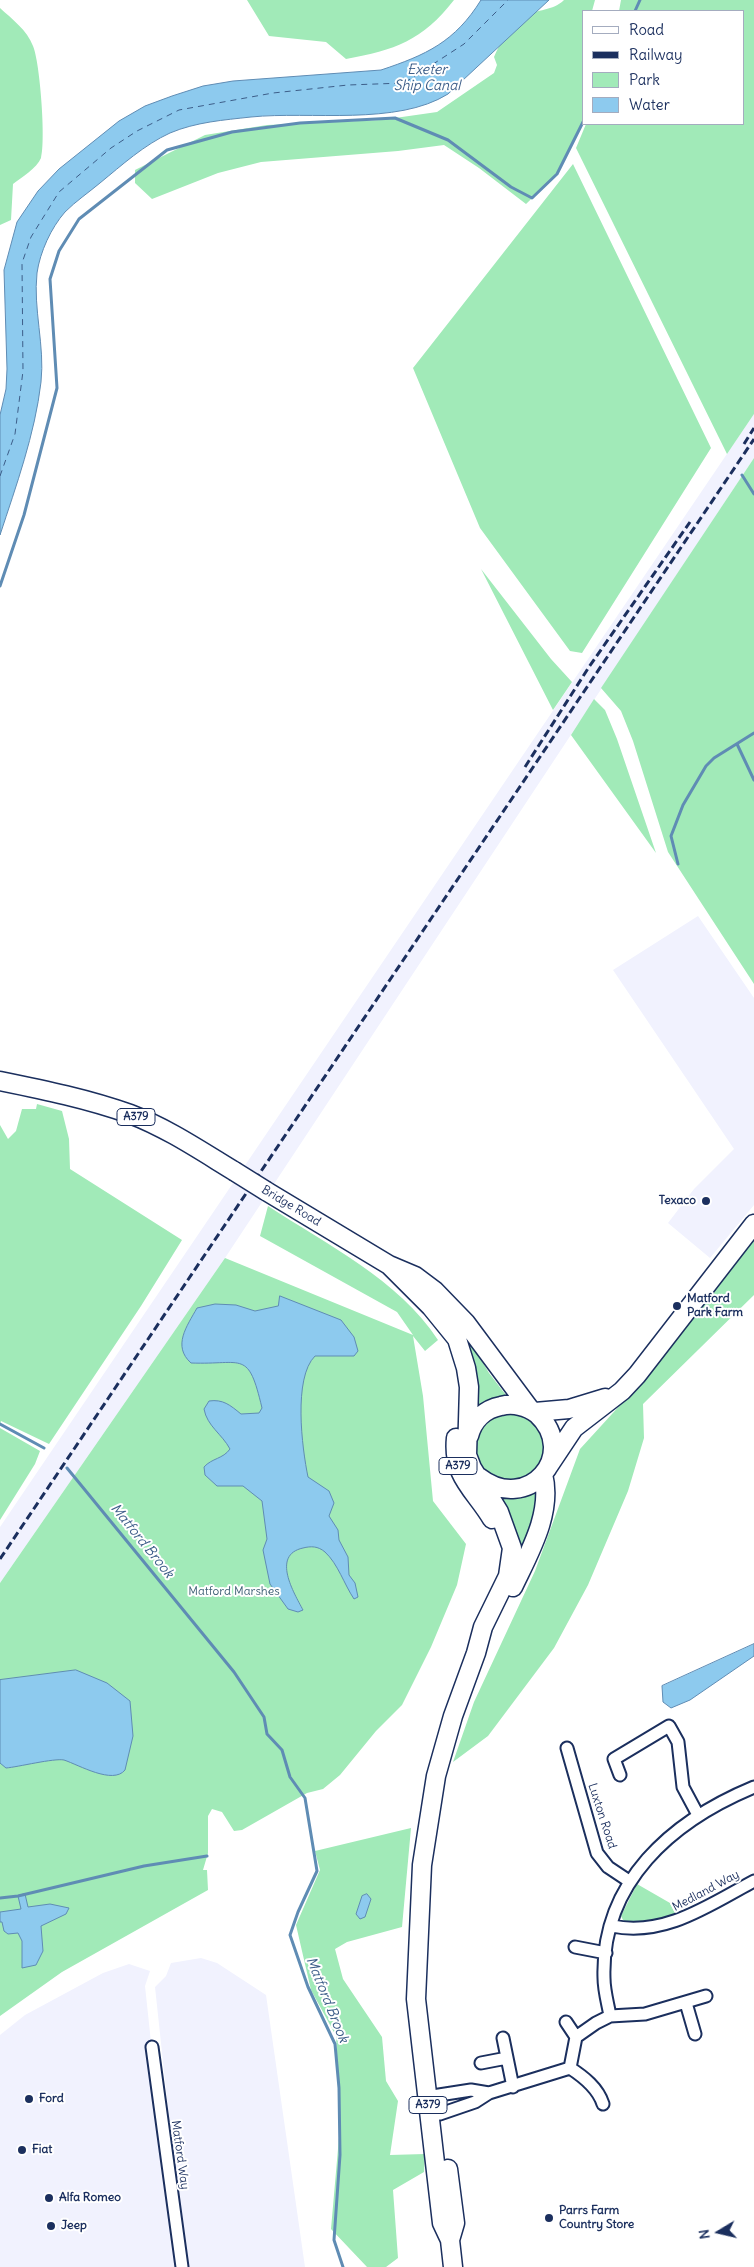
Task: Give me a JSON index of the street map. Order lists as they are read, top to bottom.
{
  "streets": {
    "main road": ["A379", "Bridge Road"],
    "street": ["Luxton Road", "Medland Way", "Matford Way"]
  },
  "crossings": [
    ["A379", "Bridge Road"]
  ],
  "water": ["Exeter Ship Canal", "Matford Brook"],
  "parks": ["Matford Marshes"],
  "places": [
    "Texaco",
    "Matford Park Farm",
    "Ford",
    "Fiat",
    "Alfa Romeo",
    "Parrs Farm Country Store",
    "Jeep"
  ],
  "legend": [
    "Road",
    "Railway",
    "Park",
    "Water"
  ],
  "north": "left"
}
